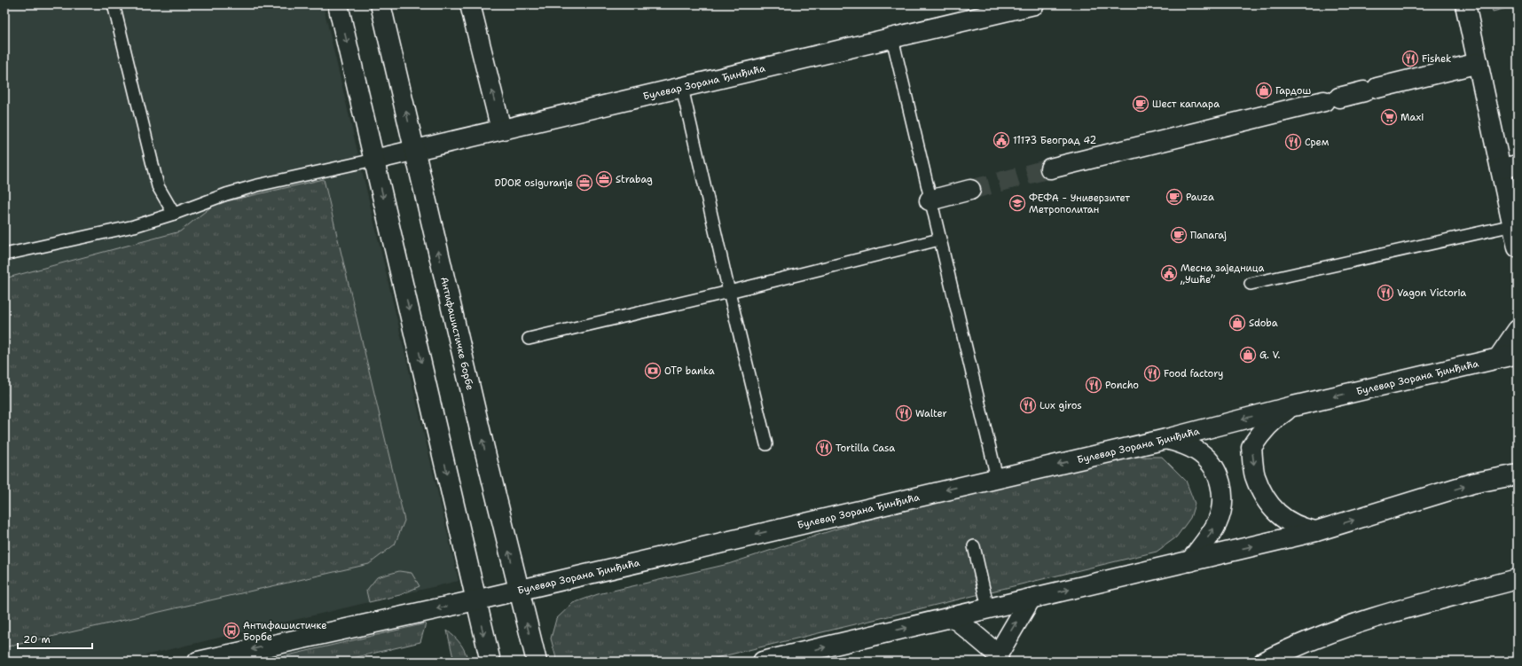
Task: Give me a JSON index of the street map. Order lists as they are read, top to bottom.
{
  "streets": {
    "street": ["Булевар Зорана Ђинђића", "Антифашистичке борбе"]
  },
  "crossings": [
    ["Булевар Зорана Ђинђића", "Антифашистичке борбе"]
  ],
  "places": {
    "restaurant": [
      "Fishek",
      "Срем",
      "Vagon Victoria",
      "Food factory",
      "Poncho",
      "Lux giros",
      "Walter",
      "Tortilla Casa"
    ],
    "shop": ["Гардош", "Sdoba", "G. V."],
    "cafe": ["Шест каплара", "Pauza", "Папагај"],
    "supermarket": ["Maxi"],
    "public building": ["11173 Београд 42", "Месна заједница „Ушће”"],
    "office": ["Strabag", "DDOR osiguranje"],
    "school or university": ["ФЕФА - Универзитет Метрополитан"],
    "bank": ["OTP banka"],
    "bus stop": ["Антифашистичке Борбе"]
  },
  "scale_bar": "20 m"
}
